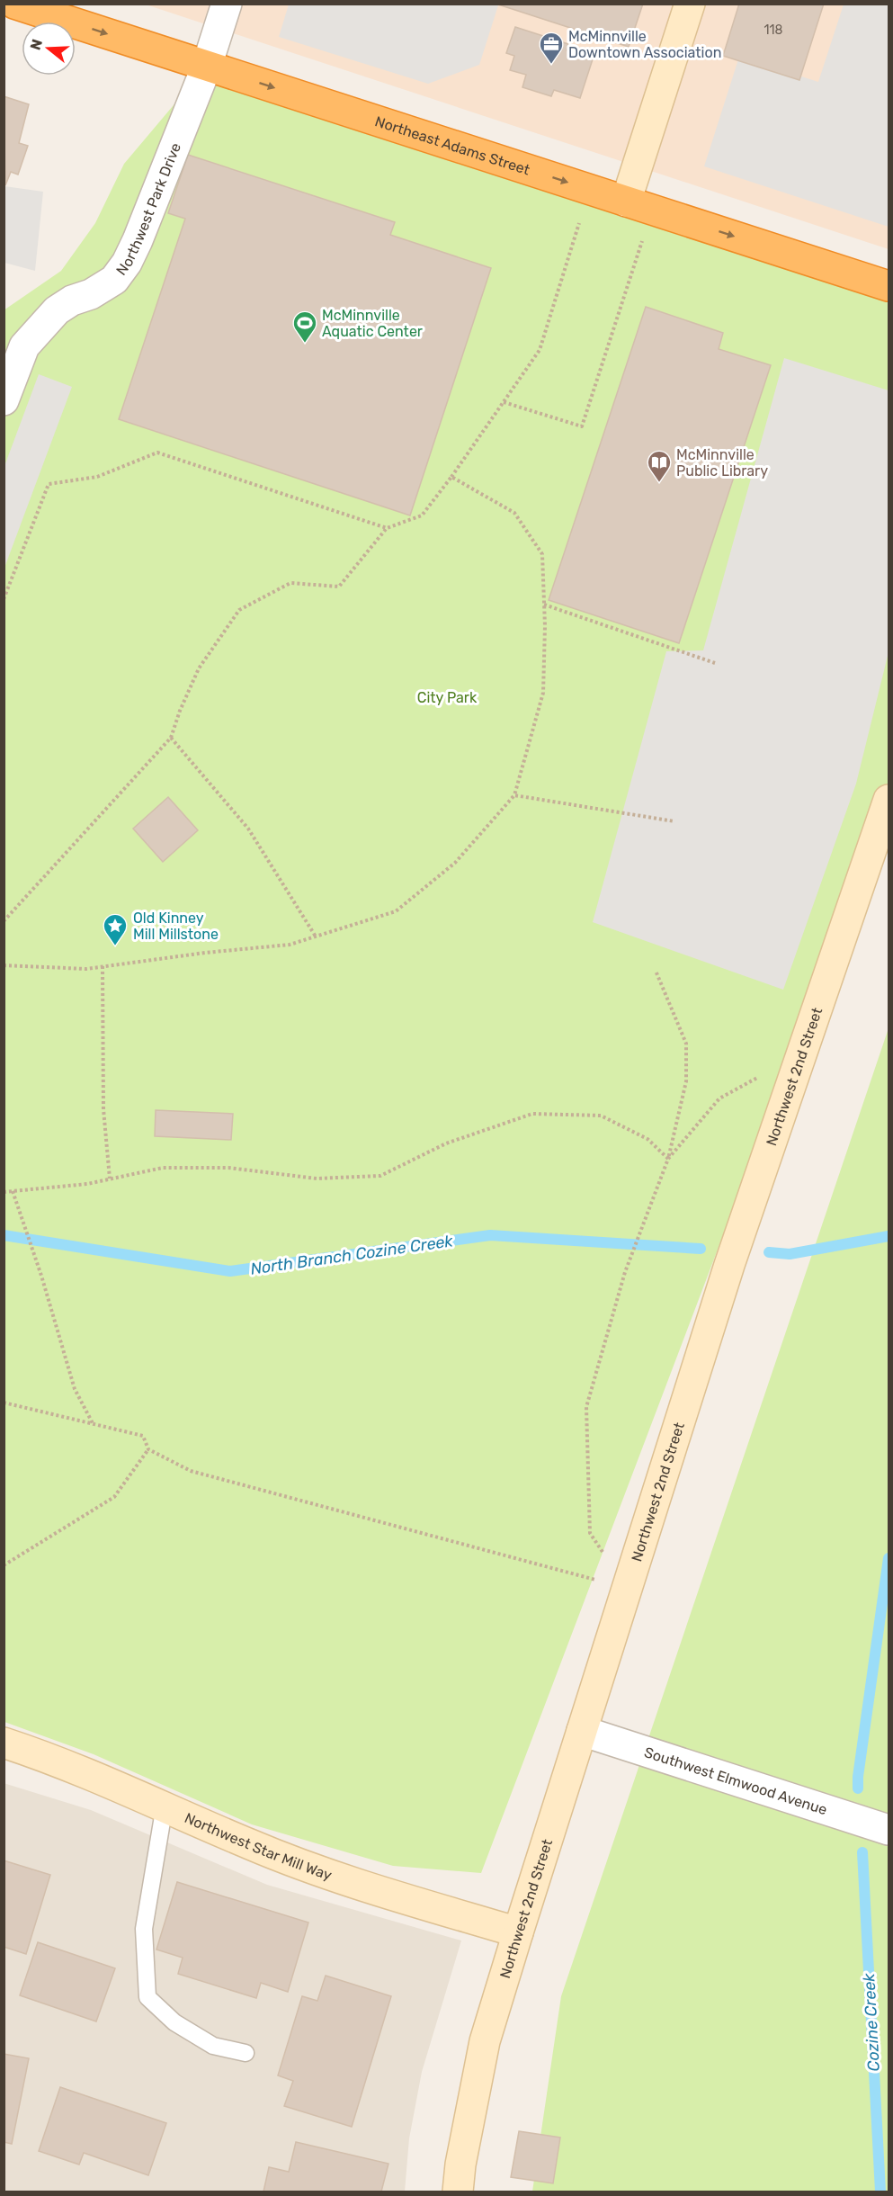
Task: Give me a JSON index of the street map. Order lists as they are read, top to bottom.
{
  "streets": {
    "highway": ["Northeast Adams Street"],
    "main road": ["Northwest 2nd Street", "Northwest Star Mill Way"],
    "street": ["Northwest Park Drive", "Southwest Elmwood Avenue"]
  },
  "crossings": [
    ["Northeast Adams Street", "Northwest Park Drive"],
    ["Northwest 2nd Street", "Southwest Elmwood Avenue"],
    ["Northwest 2nd Street", "Northwest Star Mill Way"]
  ],
  "one_way": ["Northeast Adams Street"],
  "water": ["North Branch Cozine Creek", "Cozine Creek"],
  "parks": ["City Park"],
  "places": {
    "office": ["McMinnville Downtown Association"],
    "sports": ["McMinnville Aquatic Center"],
    "library": ["McMinnville Public Library"],
    "place": ["Old Kinney Mill Millstone"]
  },
  "house_numbers": ["118"],
  "north": "left"
}
